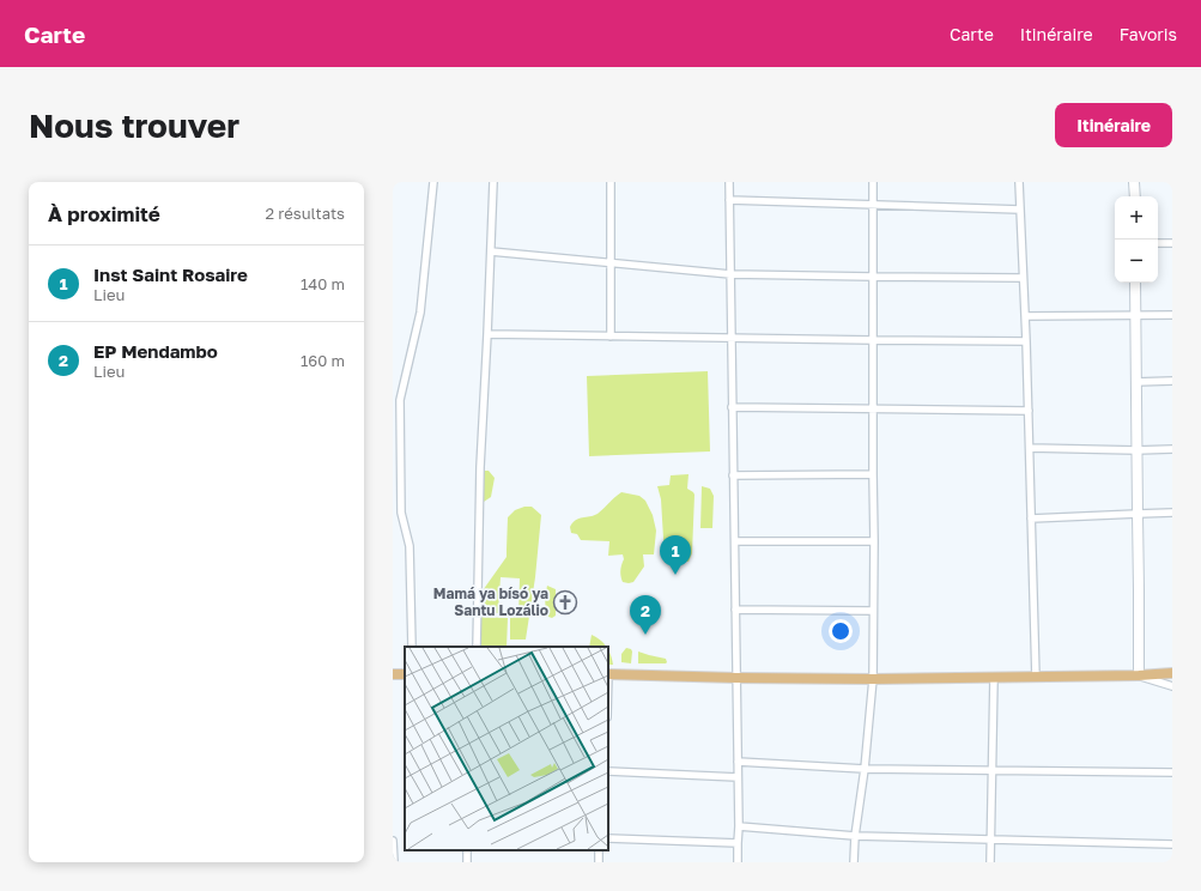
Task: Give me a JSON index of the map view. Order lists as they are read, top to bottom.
{
  "places": {
    "church": ["Mamá ya bísó ya Santu Lozálio"]
  },
  "page": {
    "header": "Carte",
    "nav": ["Carte", "Itinéraire", "Favoris"],
    "buttons": "Itinéraire",
    "title": "Nous trouver",
    "heading": ["À proximité", "2 résultats"],
    "map_buttons": ["+", "−"],
    "list": [
      {
        "mark": "1",
        "name": "Inst Saint Rosaire",
        "note": "Lieu",
        "value": "140 m"
      },
      {
        "mark": "2",
        "name": "EP Mendambo",
        "note": "Lieu",
        "value": "160 m"
      }
    ],
    "pins": ["1", "2"]
  }
}
